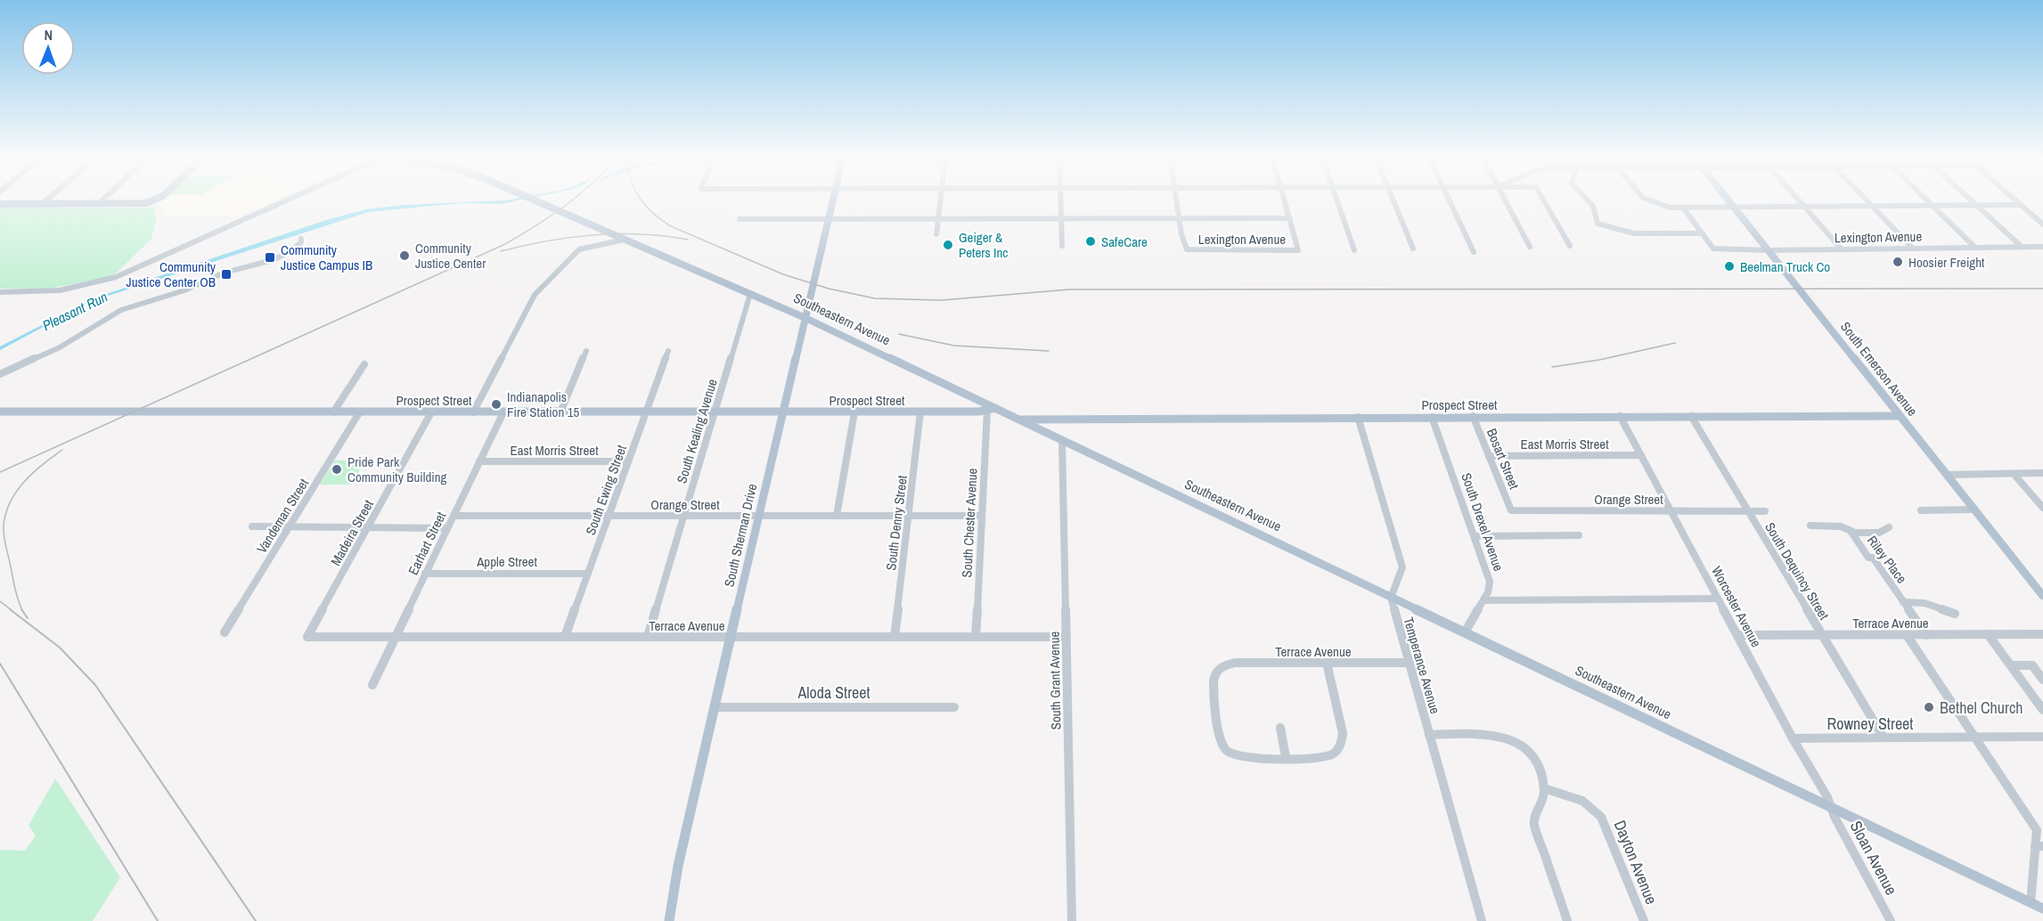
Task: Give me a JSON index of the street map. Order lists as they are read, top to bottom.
{
  "streets": {
    "main road": [
      "Southeastern Avenue",
      "South Emerson Avenue",
      "Prospect Street",
      "South Sherman Drive"
    ],
    "street": [
      "Lexington Avenue",
      "South Kealing Avenue",
      "East Morris Street",
      "Bosart Street",
      "South Ewing Street",
      "Orange Street",
      "Vandeman Street",
      "South Drexel Avenue",
      "South Denny Street",
      "South Chester Avenue",
      "Madeira Street",
      "Earhart Street",
      "Riley Place",
      "Apple Street",
      "South Dequincy Street",
      "Worcester Avenue",
      "Terrace Avenue",
      "Temperance Avenue",
      "South Grant Avenue",
      "Aloda Street",
      "Rowney Street",
      "Sloan Avenue",
      "Dayton Avenue"
    ]
  },
  "crossings": [
    ["Lexington Avenue", "South Emerson Avenue"],
    ["Southeastern Avenue", "Prospect Street"],
    ["Southeastern Avenue", "South Kealing Avenue"],
    ["Southeastern Avenue", "South Drexel Avenue"],
    ["Southeastern Avenue", "South Chester Avenue"],
    ["Southeastern Avenue", "South Sherman Drive"],
    ["Southeastern Avenue", "Worcester Avenue"],
    ["Southeastern Avenue", "Temperance Avenue"],
    ["Southeastern Avenue", "South Grant Avenue"],
    ["Southeastern Avenue", "Sloan Avenue"],
    ["South Emerson Avenue", "Prospect Street"],
    ["Prospect Street", "South Kealing Avenue"],
    ["Prospect Street", "Bosart Street"],
    ["Prospect Street", "South Ewing Street"],
    ["Prospect Street", "Vandeman Street"],
    ["Prospect Street", "South Drexel Avenue"],
    ["Prospect Street", "South Denny Street"],
    ["Prospect Street", "South Chester Avenue"],
    ["Prospect Street", "Madeira Street"],
    ["Prospect Street", "South Sherman Drive"],
    ["Prospect Street", "Earhart Street"],
    ["Prospect Street", "South Dequincy Street"],
    ["Prospect Street", "Worcester Avenue"],
    ["South Kealing Avenue", "Orange Street"],
    ["South Kealing Avenue", "Terrace Avenue"],
    ["East Morris Street", "Bosart Street"],
    ["East Morris Street", "South Ewing Street"],
    ["East Morris Street", "Earhart Street"],
    ["East Morris Street", "Worcester Avenue"],
    ["Bosart Street", "Orange Street"],
    ["South Ewing Street", "Orange Street"],
    ["South Ewing Street", "Apple Street"],
    ["South Ewing Street", "Terrace Avenue"],
    ["Orange Street", "South Denny Street"],
    ["Orange Street", "South Chester Avenue"],
    ["Orange Street", "South Sherman Drive"],
    ["Orange Street", "Earhart Street"],
    ["Orange Street", "South Dequincy Street"],
    ["Orange Street", "Worcester Avenue"],
    ["South Denny Street", "Terrace Avenue"],
    ["South Chester Avenue", "Terrace Avenue"],
    ["Madeira Street", "Terrace Avenue"],
    ["South Sherman Drive", "Terrace Avenue"],
    ["South Sherman Drive", "Aloda Street"],
    ["Earhart Street", "Apple Street"],
    ["Earhart Street", "Terrace Avenue"],
    ["Riley Place", "Terrace Avenue"],
    ["South Dequincy Street", "Terrace Avenue"],
    ["South Dequincy Street", "Rowney Street"],
    ["Worcester Avenue", "Terrace Avenue"],
    ["Worcester Avenue", "Rowney Street"],
    ["Worcester Avenue", "Sloan Avenue"],
    ["Terrace Avenue", "Temperance Avenue"],
    ["Terrace Avenue", "South Grant Avenue"]
  ],
  "water": ["Pleasant Run"],
  "places": {
    "other": [
      "SafeCare",
      "Geiger & Peters Inc",
      "Community Justice Center",
      "Hoosier Freight",
      "Beelman Truck Co",
      "Indianapolis Fire Station 15",
      "Pride Park Community Building",
      "Bethel Church"
    ],
    "transit": ["Community Justice Campus IB", "Community Justice Center OB"]
  },
  "north": "top"
}
